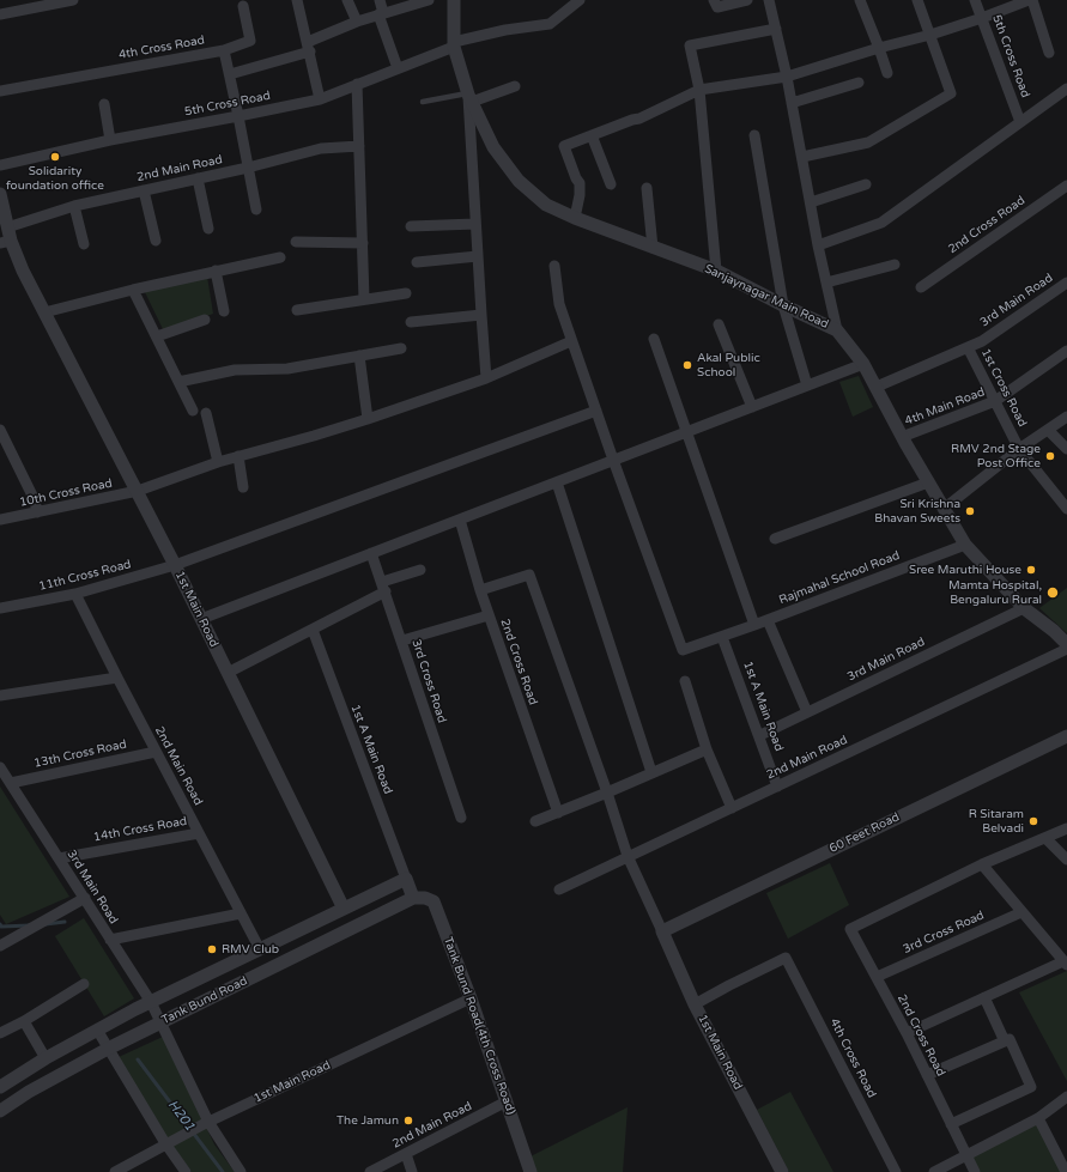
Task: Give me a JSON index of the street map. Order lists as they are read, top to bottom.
{
  "streets": {
    "street": [
      "4th Cross Road",
      "5th Cross Road",
      "2nd Main Road",
      "2nd Cross Road",
      "Sanjaynagar Main Road",
      "3rd Main Road",
      "1st Cross Road",
      "4th Main Road",
      "10th Cross Road",
      "11th Cross Road",
      "Rajmahal School Road",
      "1st Main Road",
      "3rd Cross Road",
      "1st A Main Road",
      "13th Cross Road",
      "14th Cross Road",
      "60 Feet Road",
      "Tank Bund Road",
      "Tank Bund Road(4th Cross Road)"
    ]
  },
  "crossings": [
    ["4th Cross Road", "5th Cross Road"],
    ["4th Cross Road", "2nd Main Road"],
    ["4th Cross Road", "1st Main Road"],
    ["5th Cross Road", "Sanjaynagar Main Road"],
    ["2nd Main Road", "11th Cross Road"],
    ["2nd Main Road", "1st Main Road"],
    ["2nd Main Road", "1st A Main Road"],
    ["2nd Main Road", "13th Cross Road"],
    ["2nd Main Road", "14th Cross Road"],
    ["2nd Main Road", "Tank Bund Road"],
    ["2nd Main Road", "Tank Bund Road(4th Cross Road)"],
    ["2nd Cross Road", "3rd Cross Road"],
    ["Sanjaynagar Main Road", "3rd Main Road"],
    ["Sanjaynagar Main Road", "4th Main Road"],
    ["Sanjaynagar Main Road", "Rajmahal School Road"],
    ["3rd Main Road", "1st Cross Road"],
    ["3rd Main Road", "1st A Main Road"],
    ["3rd Main Road", "13th Cross Road"],
    ["3rd Main Road", "14th Cross Road"],
    ["3rd Main Road", "Tank Bund Road"],
    ["1st Cross Road", "4th Main Road"],
    ["10th Cross Road", "1st Main Road"],
    ["11th Cross Road", "1st Main Road"],
    ["Rajmahal School Road", "1st A Main Road"],
    ["1st Main Road", "60 Feet Road"],
    ["1st Main Road", "Tank Bund Road"],
    ["1st Main Road", "Tank Bund Road(4th Cross Road)"],
    ["1st A Main Road", "Tank Bund Road"],
    ["Tank Bund Road", "Tank Bund Road(4th Cross Road)"]
  ],
  "water": ["H201"],
  "places": [
    "Solidarity foundation office",
    "Akal Public School",
    "RMV 2nd Stage Post Office",
    "Sri Krishna Bhavan Sweets",
    "Sree Maruthi House",
    "Mamta Hospital, Bengaluru Rural",
    "R Sitaram Belvadi",
    "RMV Club",
    "The Jamun"
  ]
}
